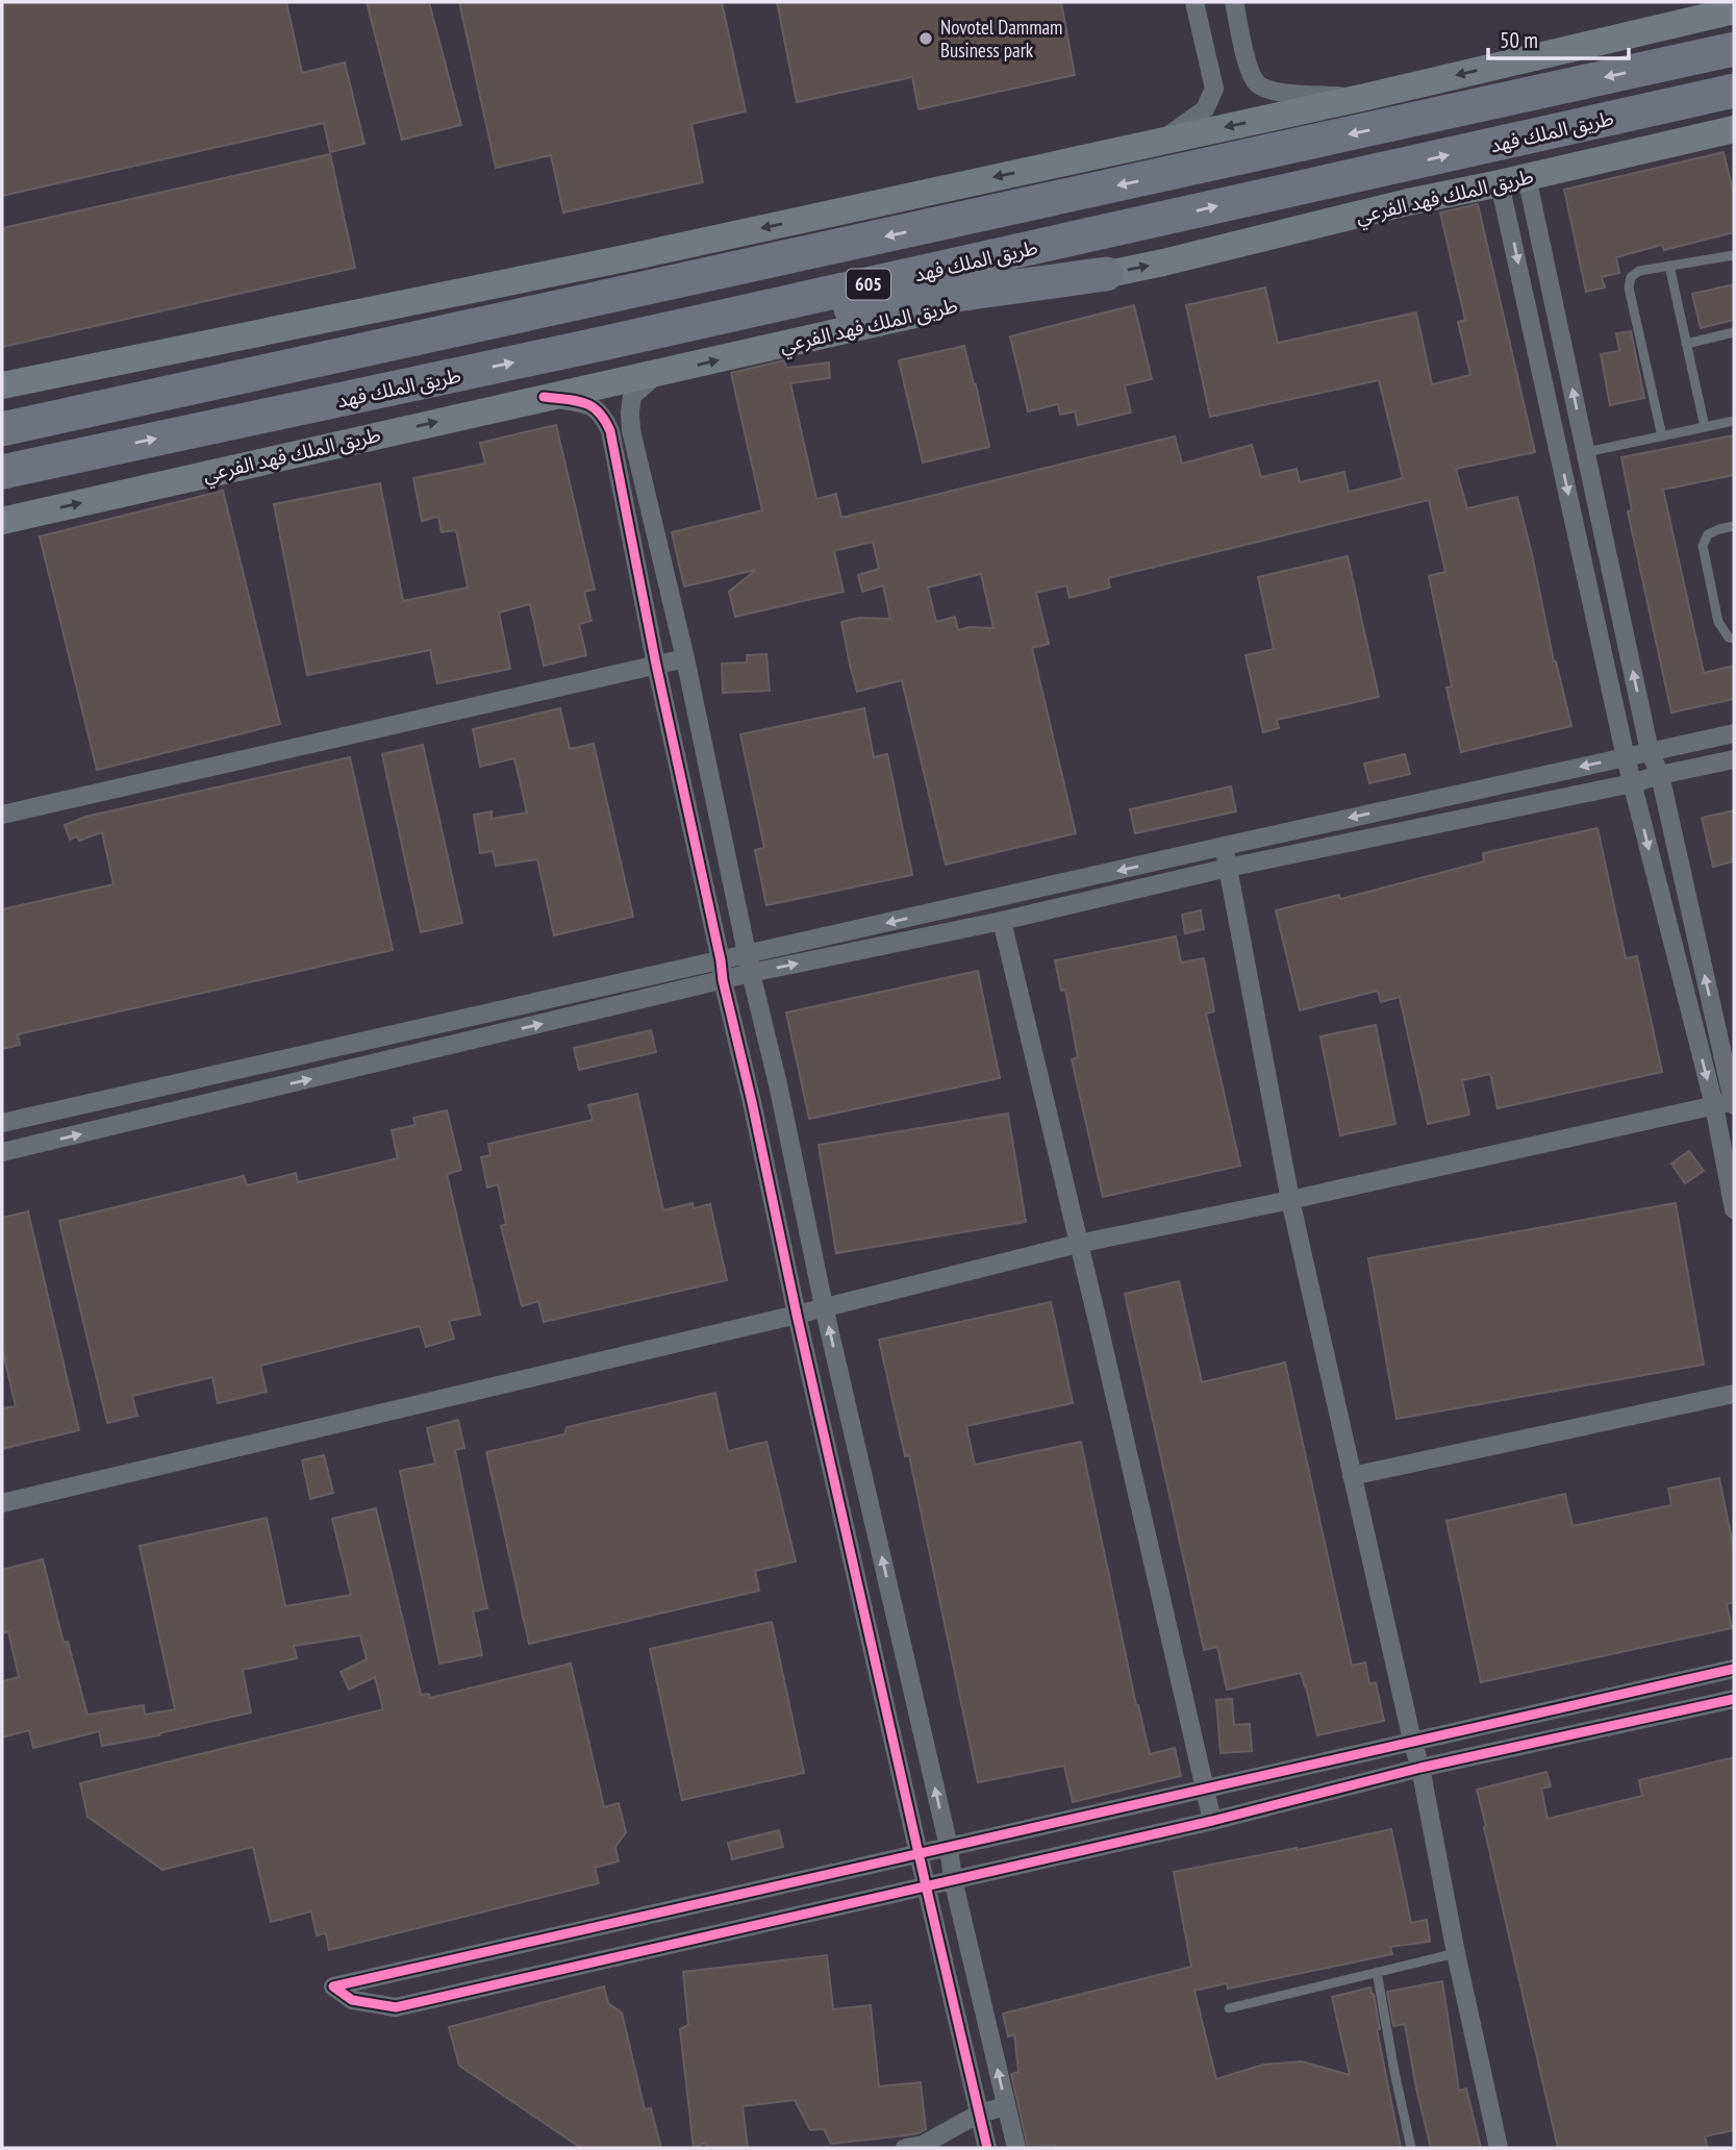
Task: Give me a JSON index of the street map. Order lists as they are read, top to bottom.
{
  "streets": {
    "highway": ["طريق الملك فهد", "605"],
    "main road": ["طريق الملك فهد الفرعي"]
  },
  "places": ["Novotel Dammam Business park"],
  "scale_bar": "50 m"
}
